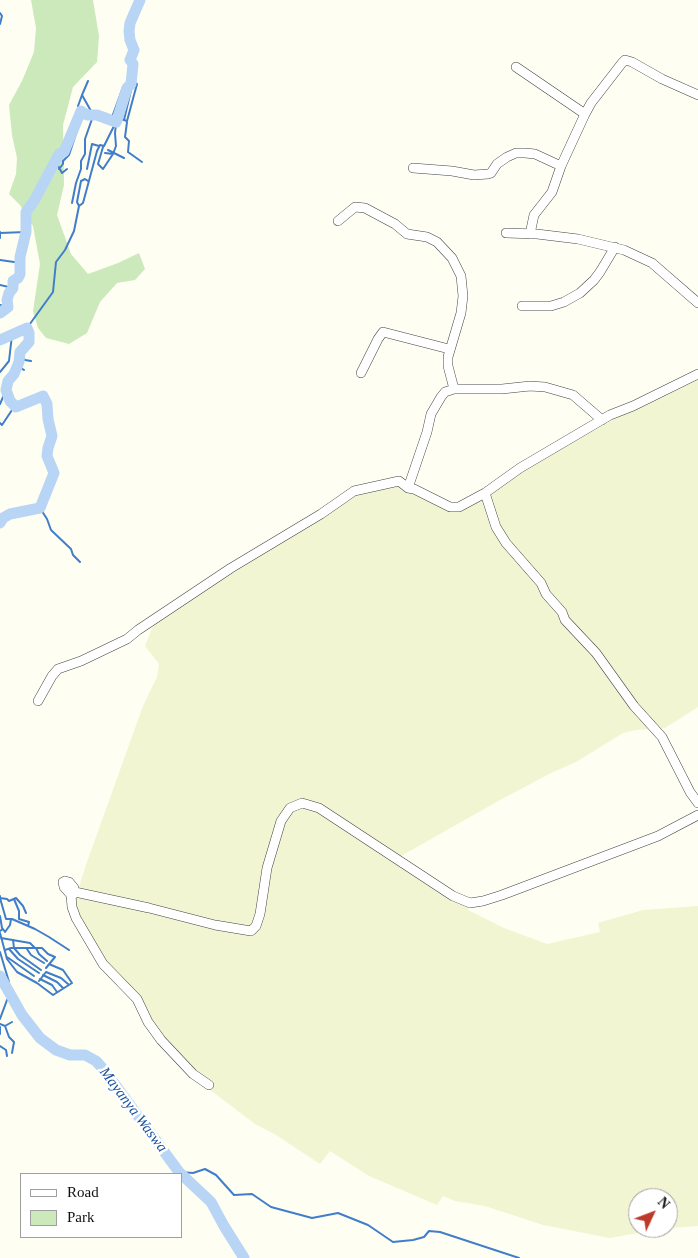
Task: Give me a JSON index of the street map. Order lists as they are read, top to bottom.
{
  "water": ["Mayanya Waswa"],
  "legend": ["Road", "Park"],
  "north": "top right"
}
